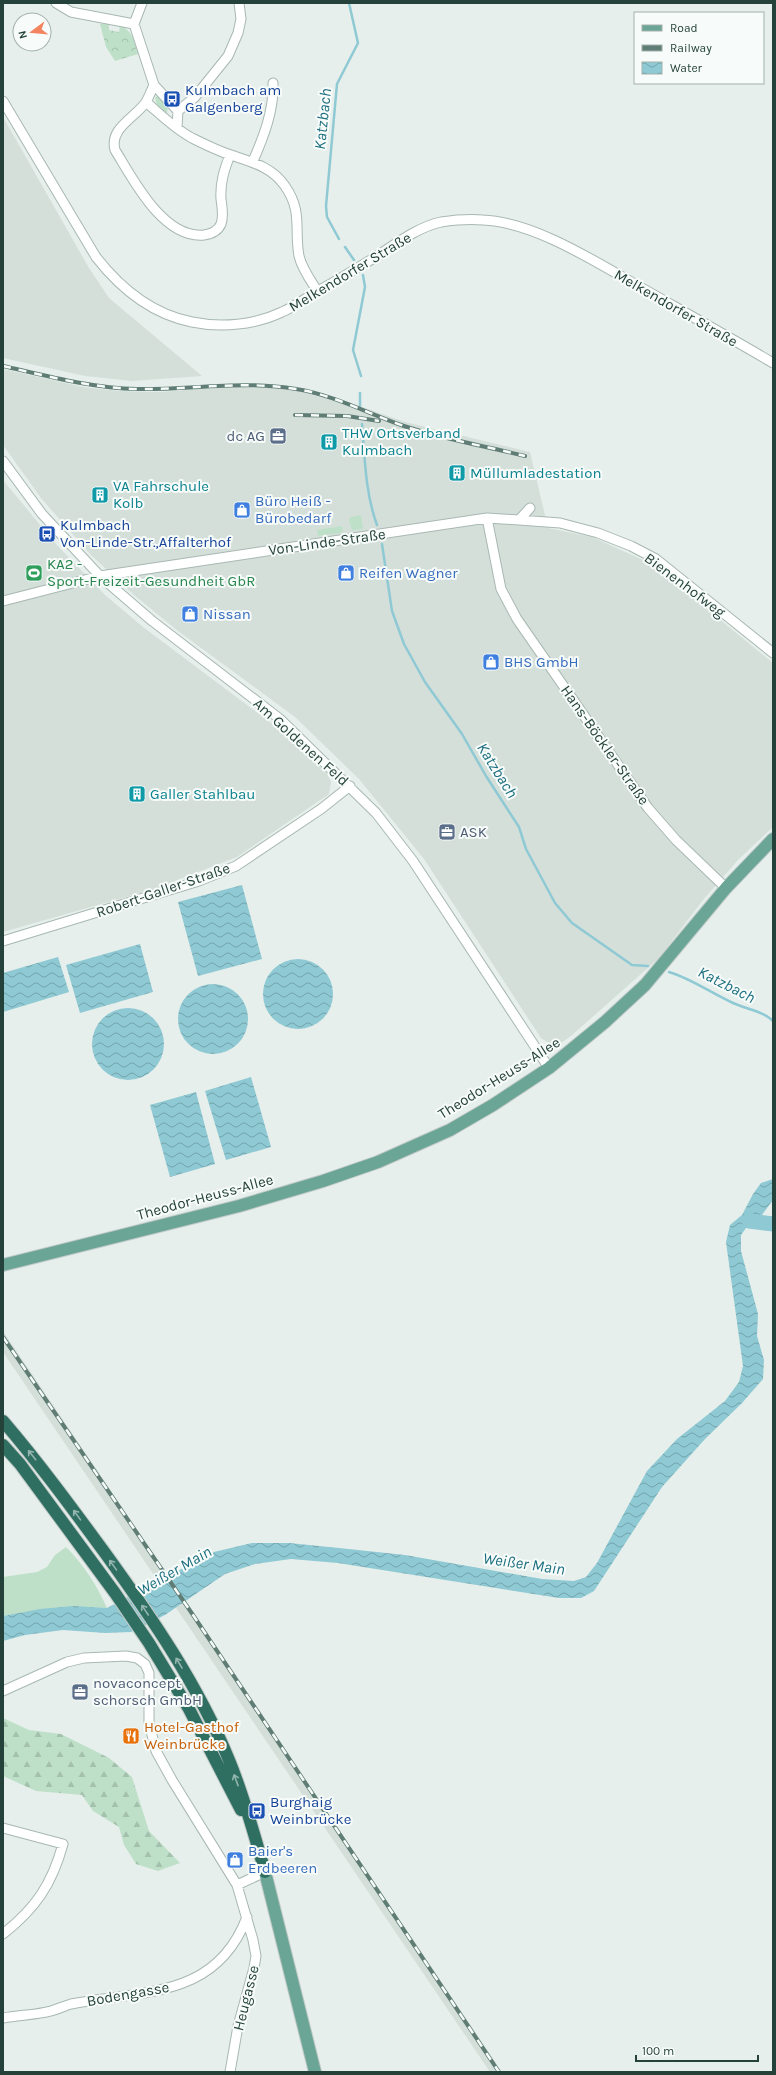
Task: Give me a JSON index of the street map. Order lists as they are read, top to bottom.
{
  "streets": {
    "main road": ["Theodor-Heuss-Allee"],
    "street": [
      "Melkendorfer Straße",
      "Von-Linde-Straße",
      "Bienenhofweg",
      "Am Goldenen Feld",
      "Hans-Böckler-Straße",
      "Robert-Galler-Straße",
      "Bodengasse",
      "Heugasse"
    ]
  },
  "crossings": [
    ["Von-Linde-Straße", "Bienenhofweg"],
    ["Von-Linde-Straße", "Am Goldenen Feld"],
    ["Von-Linde-Straße", "Hans-Böckler-Straße"],
    ["Am Goldenen Feld", "Robert-Galler-Straße"],
    ["Am Goldenen Feld", "Theodor-Heuss-Allee"],
    ["Hans-Böckler-Straße", "Theodor-Heuss-Allee"],
    ["Bodengasse", "Heugasse"]
  ],
  "water": ["Katzbach", "Weißer Main"],
  "places": {
    "bus stop": ["Kulmbach am Galgenberg", "Kulmbach Von-Linde-Str.,Affalterhof", "Burghaig Weinbrücke"],
    "office": ["dc AG", "ASK", "novaconcept schorsch GmbH"],
    "building": [
      "THW Ortsverband Kulmbach",
      "Müllumladestation",
      "VA Fahrschule Kolb",
      "Galler Stahlbau"
    ],
    "shop": [
      "Büro Heiß - Bürobedarf",
      "Reifen Wagner",
      "Nissan",
      "BHS GmbH",
      "Baier's Erdbeeren"
    ],
    "sports": ["KA2 - Sport-Freizeit-Gesundheit GbR"],
    "restaurant": ["Hotel-Gasthof Weinbrücke"]
  },
  "legend": ["Road", "Railway", "Water"],
  "scale_bar": "100 m",
  "north": "left"
}
